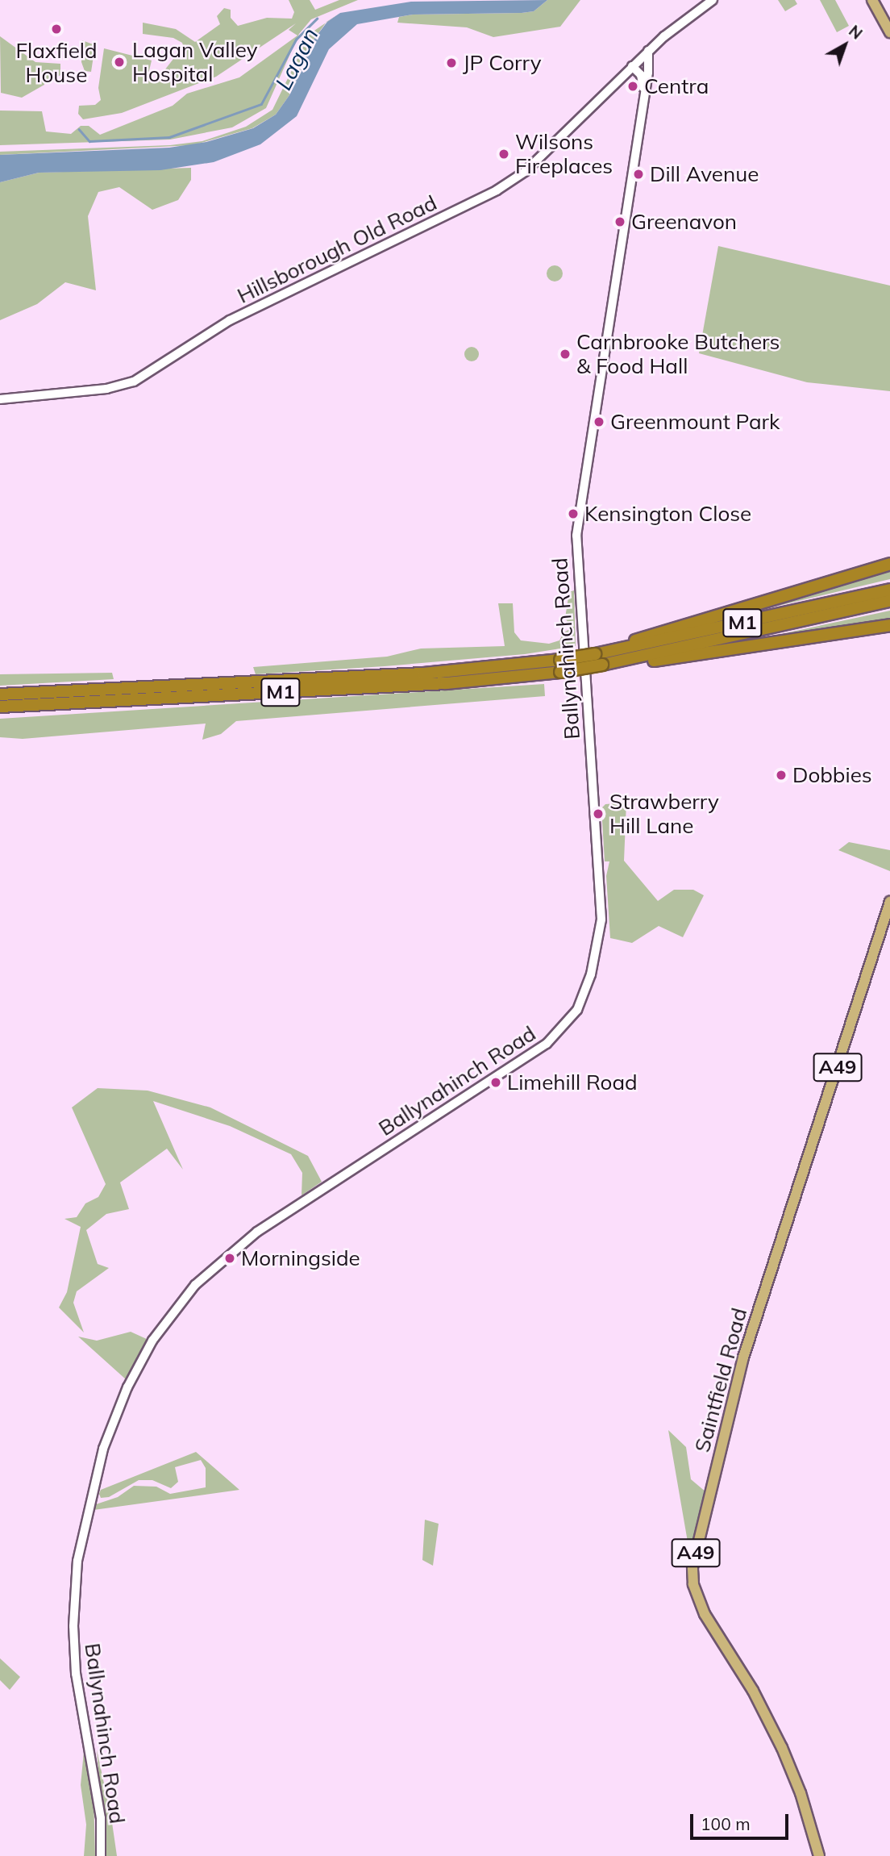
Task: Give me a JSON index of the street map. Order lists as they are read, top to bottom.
{
  "streets": {
    "highway": ["M1"],
    "main road": ["A49", "Saintfield Road"],
    "street": ["Hillsborough Old Road", "Ballynahinch Road"]
  },
  "crossings": [
    ["Hillsborough Old Road", "Ballynahinch Road"]
  ],
  "water": ["Lagan"],
  "places": [
    "Flaxfield House",
    "Lagan Valley Hospital",
    "JP Corry",
    "Centra",
    "Wilsons Fireplaces",
    "Dill Avenue",
    "Greenavon",
    "Carnbrooke Butchers & Food Hall",
    "Greenmount Park",
    "Kensington Close",
    "Dobbies",
    "Strawberry Hill Lane",
    "Limehill Road",
    "Morningside"
  ],
  "scale_bar": "100 m",
  "north": "top right"
}
